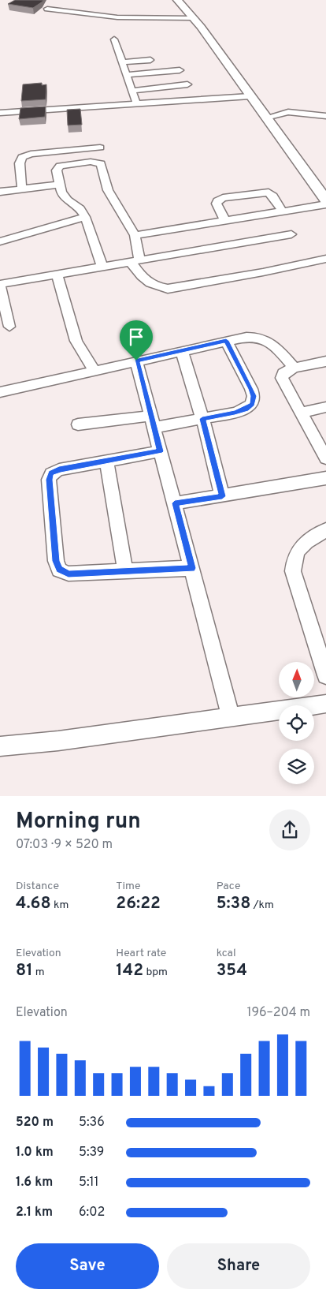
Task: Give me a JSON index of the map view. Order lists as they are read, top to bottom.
{
  "north": "top",
  "page": {
    "heading": ["Morning run", "07:03 · 9 × 520 m"],
    "stats": [
      ["Distance", "4.68 km"],
      ["Time", "26:22"],
      ["Pace", "5:38 /km"],
      ["Elevation", "81 m"],
      ["Heart rate", "142 bpm"],
      ["kcal", "354"]
    ],
    "chart": ["Elevation", "196–204 m"],
    "list": [
      {
        "name": "520 m",
        "note": "5:36"
      },
      {
        "name": "1.0 km",
        "note": "5:39"
      },
      {
        "name": "1.6 km",
        "note": "5:11"
      },
      {
        "name": "2.1 km",
        "note": "6:02"
      }
    ],
    "buttons": ["Save", "Share"]
  }
}
